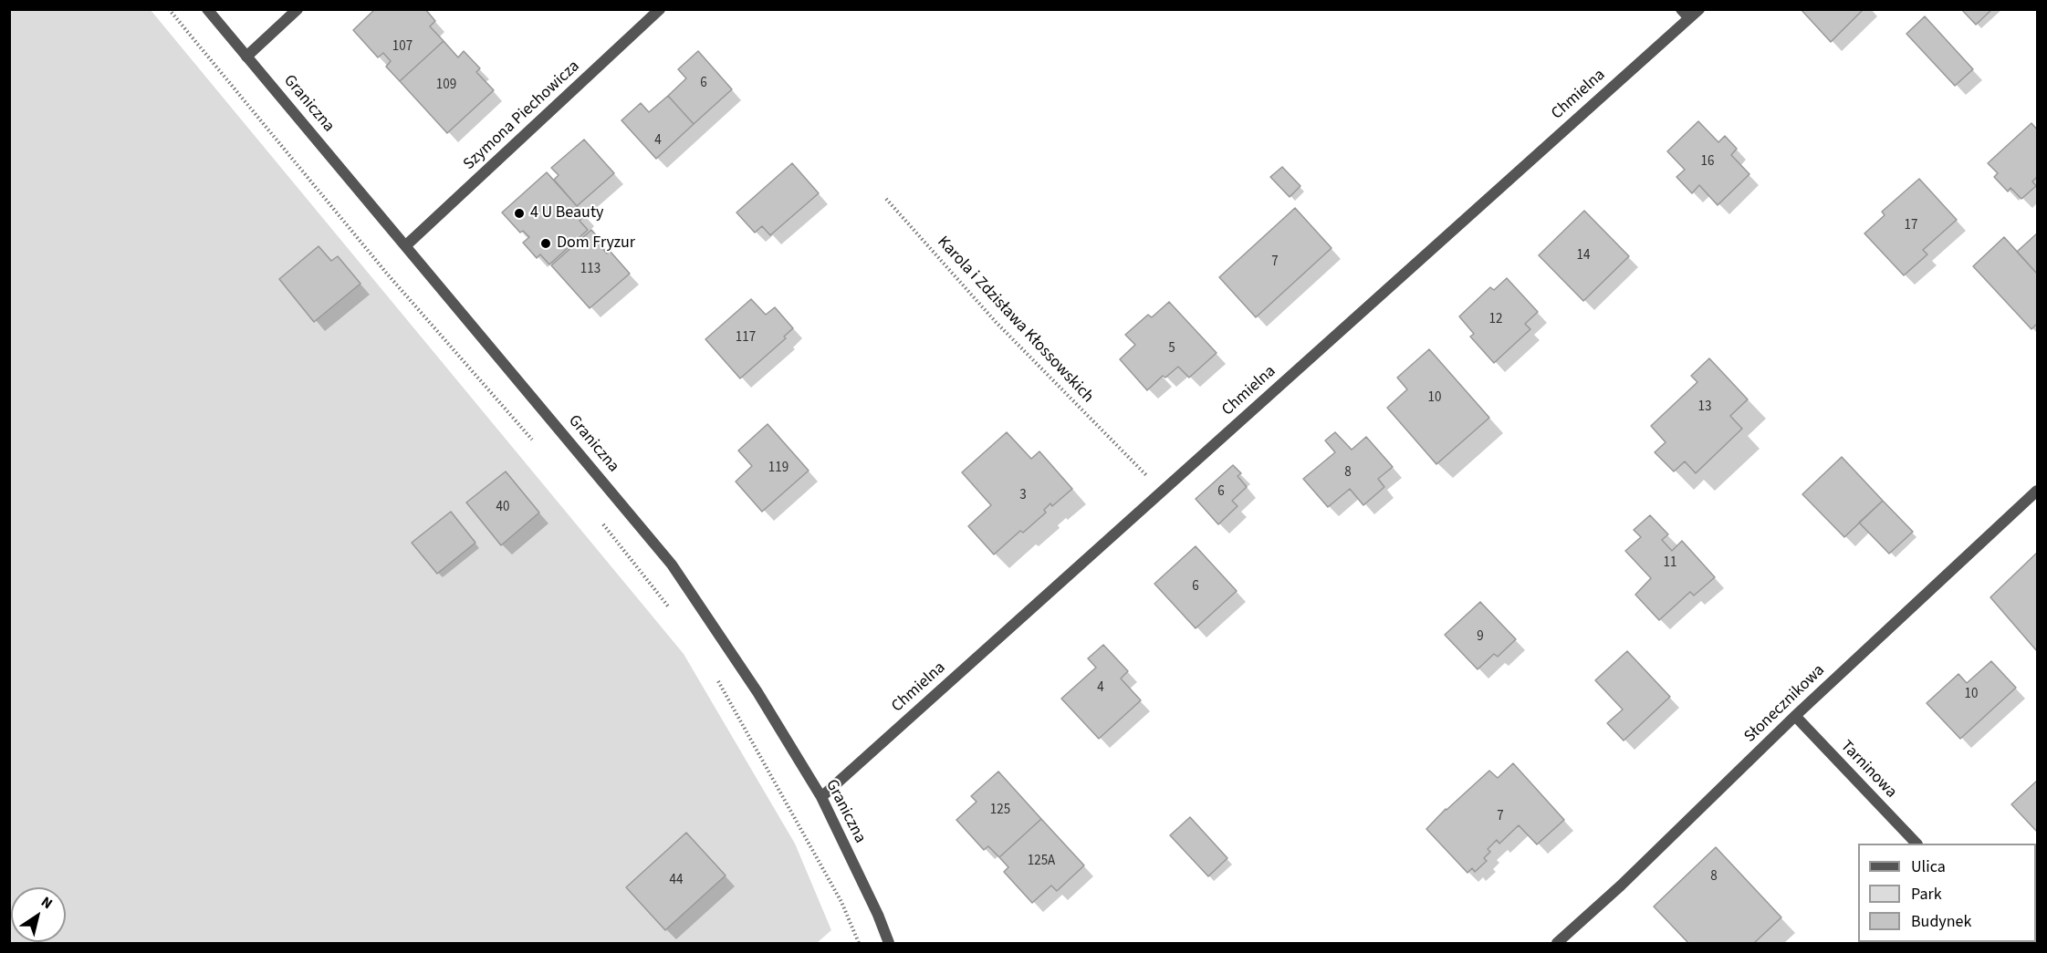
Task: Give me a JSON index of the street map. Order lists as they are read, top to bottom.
{
  "streets": {
    "street": [
      "Chmielna",
      "Graniczna",
      "Szymona Piechowicza",
      "Słonecznikowa",
      "Tarninowa"
    ],
    "path": ["Karola i Zdzisława Kłossowskich"]
  },
  "crossings": [
    ["Chmielna", "Graniczna"],
    ["Graniczna", "Szymona Piechowicza"],
    ["Słonecznikowa", "Tarninowa"]
  ],
  "places": ["4 U Beauty", "Dom Fryzur"],
  "house_numbers": [
    "107",
    "6",
    "109",
    "4",
    "16",
    "17",
    "14",
    "7",
    "113",
    "12",
    "117",
    "5",
    "10",
    "13",
    "119",
    "8",
    "6",
    "3",
    "40",
    "11",
    "6",
    "9",
    "4",
    "10",
    "125",
    "7",
    "125A",
    "8",
    "44"
  ],
  "legend": ["Ulica", "Park", "Budynek"],
  "north": "top right"
}
